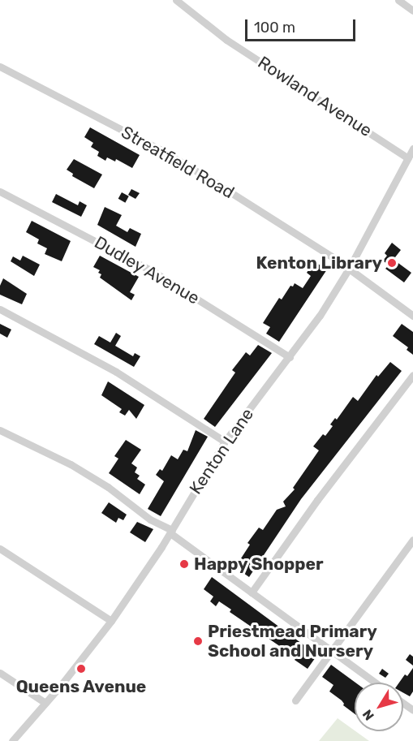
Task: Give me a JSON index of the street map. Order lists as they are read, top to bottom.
{
  "streets": {
    "street": [
      "Rowland Avenue",
      "Streatfield Road",
      "Dudley Avenue",
      "Kenton Lane"
    ]
  },
  "crossings": [
    ["Rowland Avenue", "Kenton Lane"],
    ["Streatfield Road", "Kenton Lane"],
    ["Dudley Avenue", "Kenton Lane"]
  ],
  "places": [
    "Kenton Library",
    "Happy Shopper",
    "Priestmead Primary School and Nursery",
    "Queens Avenue"
  ],
  "scale_bar": "100 m",
  "north": "bottom left"
}
